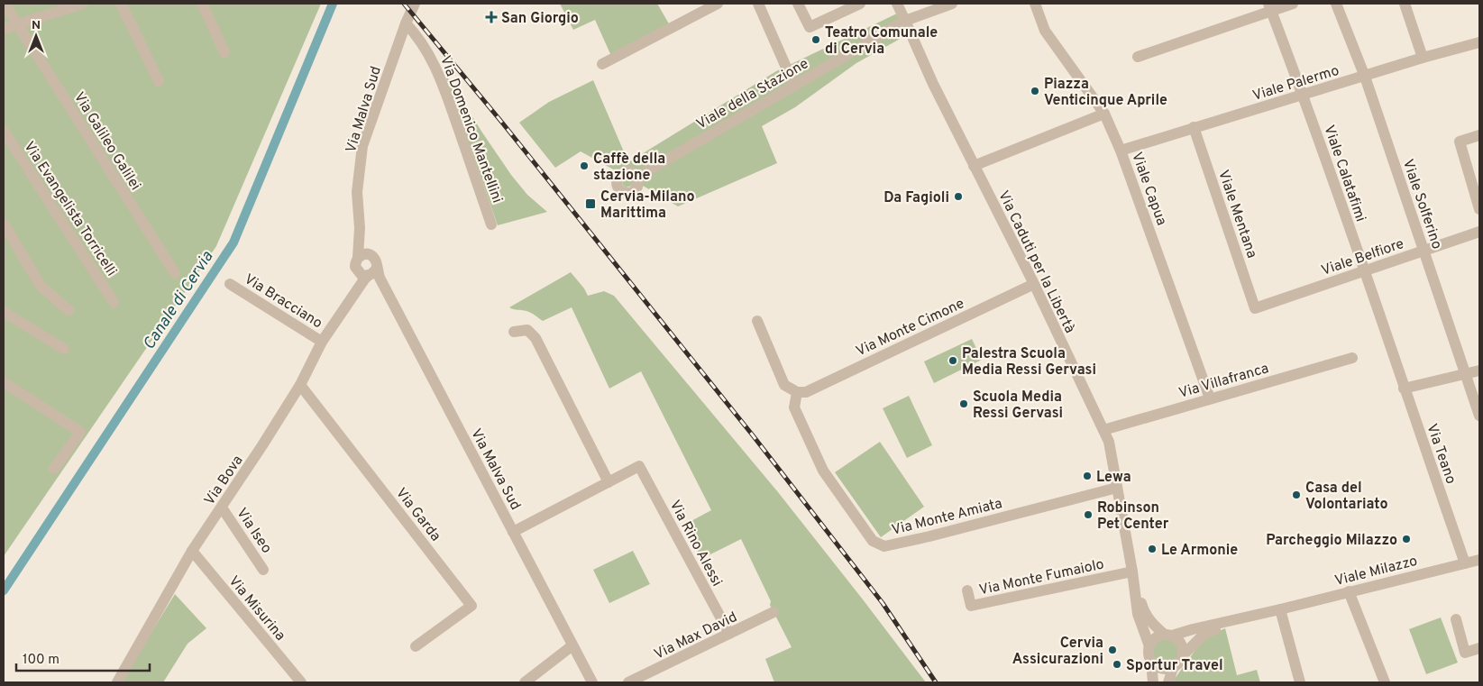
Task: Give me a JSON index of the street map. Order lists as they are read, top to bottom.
{
  "streets": {
    "street": [
      "Viale Palermo",
      "Viale della Stazione",
      "Via Malva Sud",
      "Via Domenico Mantellini",
      "Via Galileo Galilei",
      "Viale Calatafimi",
      "Viale Capua",
      "Viale Solferino",
      "Via Evangelista Torricelli",
      "Viale Mentana",
      "Viale Belfiore",
      "Via Caduti per la Libertà",
      "Via Bracciano",
      "Via Monte Cimone",
      "Via Villafranca",
      "Via Teano",
      "Via Bova",
      "Via Garda",
      "Via Monte Amiata",
      "Via Iseo",
      "Via Rino Alessi",
      "Viale Milazzo",
      "Via Monte Fumaiolo",
      "Via Misurina",
      "Via Max David"
    ]
  },
  "crossings": [
    ["Viale Palermo", "Viale Calatafimi"],
    ["Viale Palermo", "Viale Capua"],
    ["Viale Palermo", "Viale Solferino"],
    ["Viale Palermo", "Viale Mentana"],
    ["Viale della Stazione", "Via Caduti per la Libertà"],
    ["Via Malva Sud", "Via Domenico Mantellini"],
    ["Via Malva Sud", "Via Bova"],
    ["Viale Calatafimi", "Viale Belfiore"],
    ["Viale Calatafimi", "Via Teano"],
    ["Viale Capua", "Via Villafranca"],
    ["Viale Solferino", "Viale Belfiore"],
    ["Viale Mentana", "Viale Belfiore"],
    ["Via Caduti per la Libertà", "Via Monte Cimone"],
    ["Via Caduti per la Libertà", "Via Villafranca"],
    ["Via Caduti per la Libertà", "Via Monte Amiata"],
    ["Via Caduti per la Libertà", "Viale Milazzo"],
    ["Via Caduti per la Libertà", "Via Monte Fumaiolo"],
    ["Via Bracciano", "Via Bova"],
    ["Via Monte Cimone", "Via Monte Amiata"],
    ["Via Teano", "Viale Milazzo"],
    ["Via Bova", "Via Garda"],
    ["Via Bova", "Via Iseo"],
    ["Via Bova", "Via Misurina"],
    ["Via Rino Alessi", "Via Max David"]
  ],
  "water": ["Canale di Cervia"],
  "places": {
    "health": ["San Giorgio"],
    "other": [
      "Teatro Comunale di Cervia",
      "Piazza Venticinque Aprile",
      "Caffè della stazione",
      "Da Fagioli",
      "Palestra Scuola Media Ressi Gervasi",
      "Scuola Media Ressi Gervasi",
      "Lewa",
      "Casa del Volontariato",
      "Robinson Pet Center",
      "Parcheggio Milazzo",
      "Le Armonie",
      "Cervia Assicurazioni",
      "Sportur Travel"
    ],
    "transit": ["Cervia-Milano Marittima"]
  },
  "scale_bar": "100 m",
  "north": "top"
}
